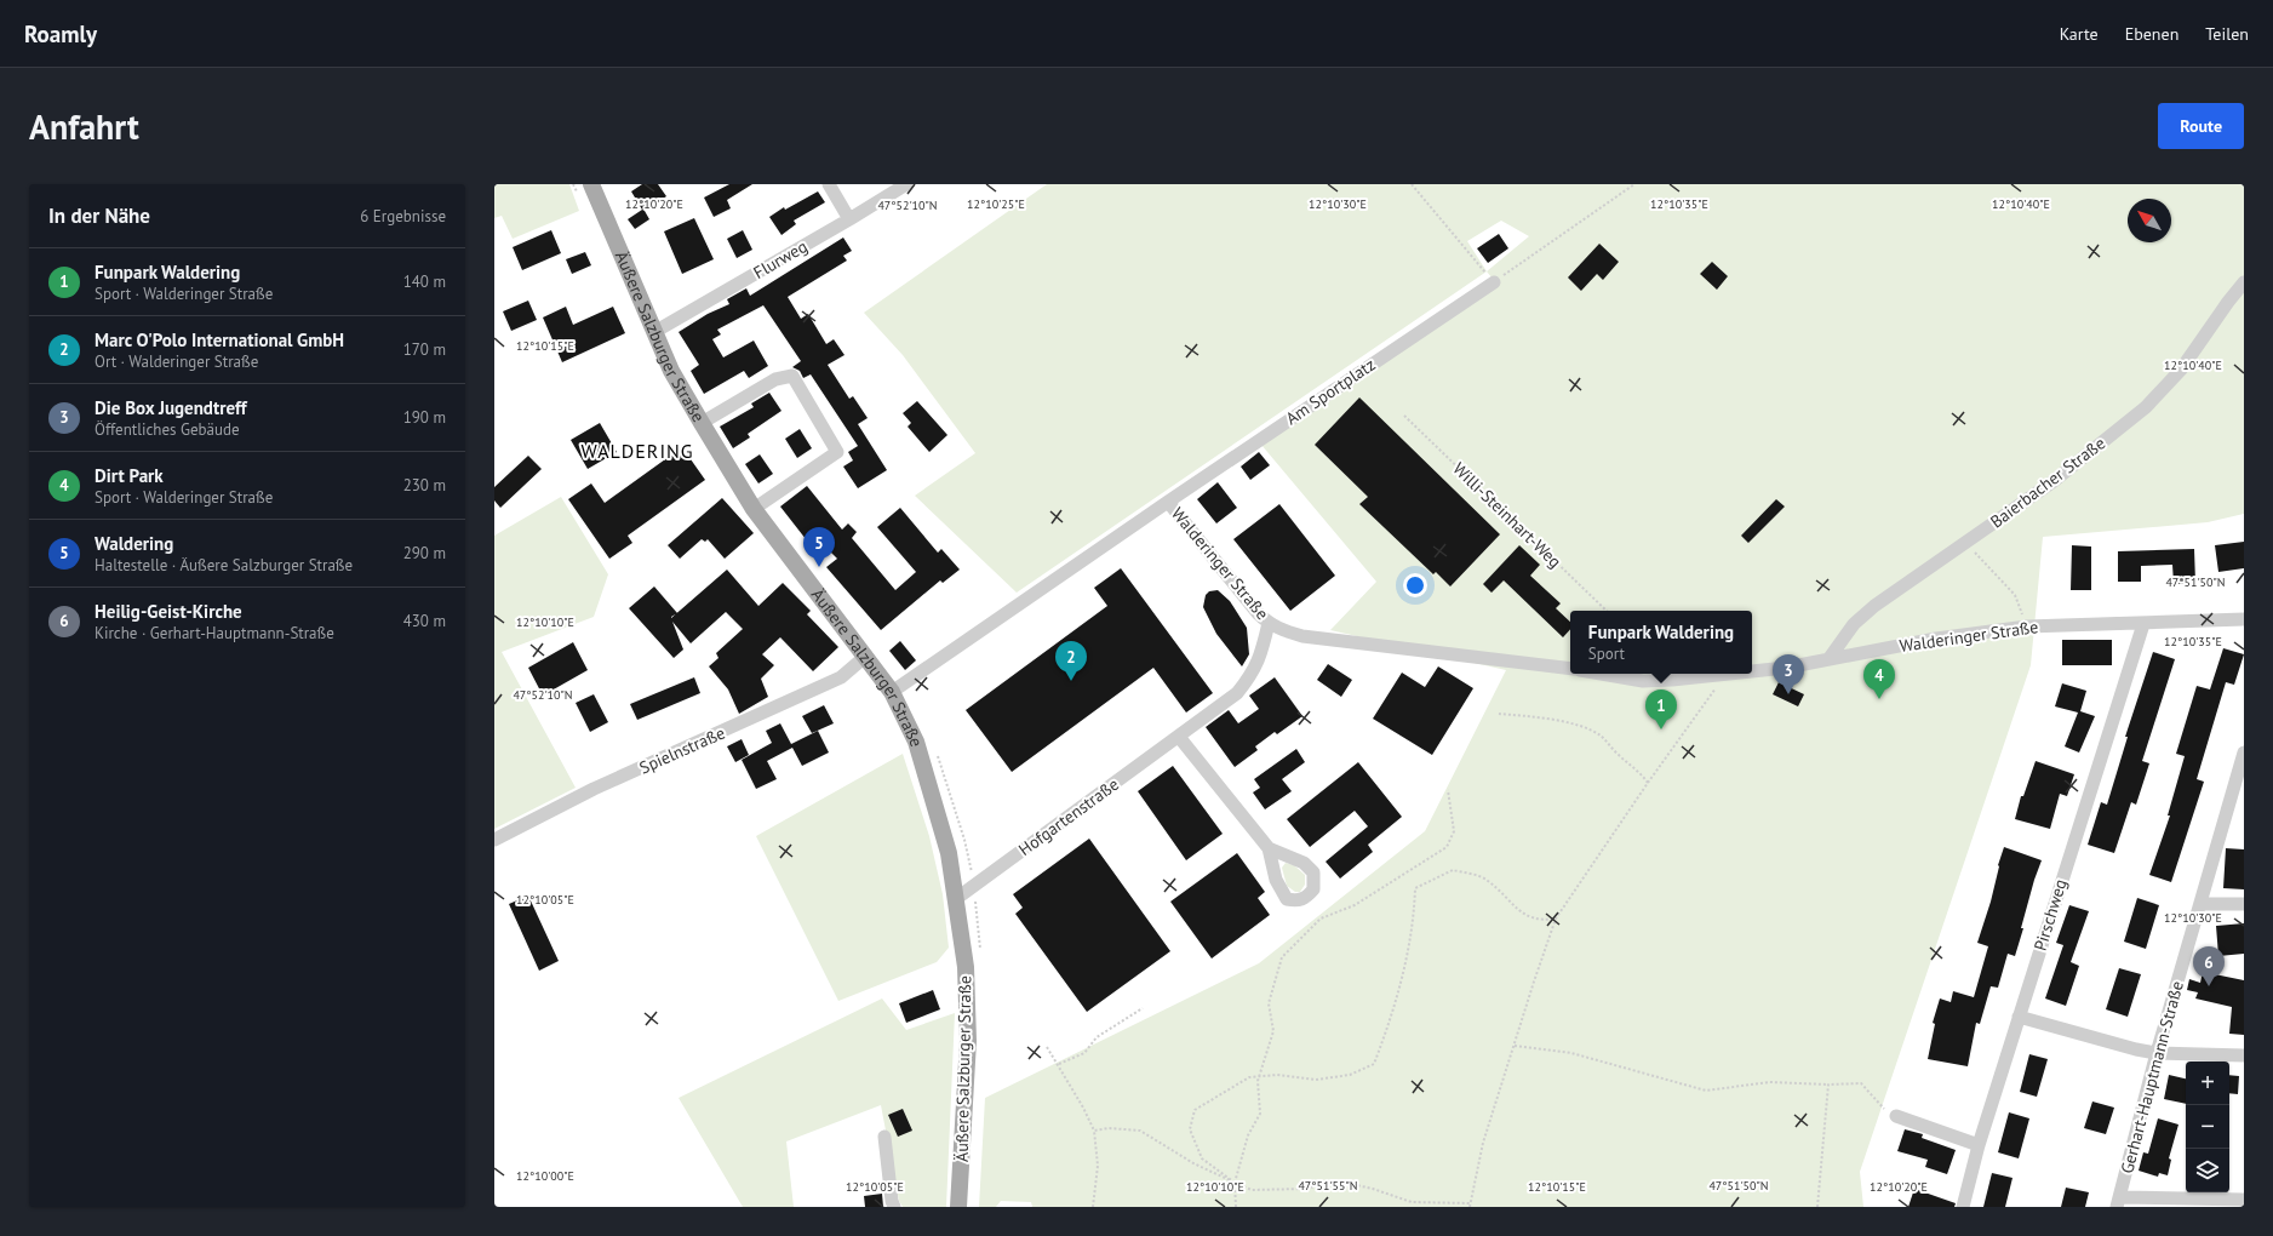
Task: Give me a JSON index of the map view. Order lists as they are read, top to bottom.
{
  "streets": {
    "main road": ["Äußere Salzburger Straße"],
    "street": [
      "Flurweg",
      "Am Sportplatz",
      "Baierbacher Straße",
      "Walderinger Straße",
      "Spielnstraße",
      "Hofgartenstraße",
      "Pirschweg",
      "Gerhart-Hauptmann-Straße"
    ],
    "path": ["Willi-Steinhart-Weg"]
  },
  "crossings": [
    ["Flurweg", "Äußere Salzburger Straße"],
    ["Äußere Salzburger Straße", "Walderinger Straße"],
    ["Äußere Salzburger Straße", "Spielnstraße"],
    ["Äußere Salzburger Straße", "Hofgartenstraße"],
    ["Am Sportplatz", "Walderinger Straße"],
    ["Baierbacher Straße", "Walderinger Straße"],
    ["Walderinger Straße", "Hofgartenstraße"],
    ["Walderinger Straße", "Pirschweg"]
  ],
  "districts": ["WALDERING"],
  "north": "top left",
  "page": {
    "header": "Roamly",
    "nav": ["Karte", "Ebenen", "Teilen"],
    "buttons": "Route",
    "title": "Anfahrt",
    "heading": ["In der Nähe", "6 Ergebnisse"],
    "list": [
      {
        "mark": "1",
        "name": "Funpark Waldering",
        "note": "Sport · Walderinger Straße",
        "value": "140 m"
      },
      {
        "mark": "2",
        "name": "Marc O'Polo International GmbH",
        "note": "Ort · Walderinger Straße",
        "value": "170 m"
      },
      {
        "mark": "3",
        "name": "Die Box Jugendtreff",
        "note": "Öffentliches Gebäude",
        "value": "190 m"
      },
      {
        "mark": "4",
        "name": "Dirt Park",
        "note": "Sport · Walderinger Straße",
        "value": "230 m"
      },
      {
        "mark": "5",
        "name": "Waldering",
        "note": "Haltestelle · Äußere Salzburger Straße",
        "value": "290 m"
      },
      {
        "mark": "6",
        "name": "Heilig-Geist-Kirche",
        "note": "Kirche · Gerhart-Hauptmann-Straße",
        "value": "430 m"
      }
    ],
    "pins": [
      "5",
      "2",
      "3",
      "4",
      "1",
      "6"
    ],
    "popup": ["Funpark Waldering", "Sport"],
    "map_buttons": ["+", "−"]
  },
  "coordinates": [
    "12°10'35\"E",
    "12°10'40\"E",
    "12°10'20\"E",
    "12°10'25\"E",
    "12°10'30\"E",
    "47°52'10\"N",
    "12°10'15\"E",
    "47°51'50\"N",
    "12°10'10\"E",
    "12°10'05\"E",
    "12°10'00\"E",
    "47°51'55\"N"
  ]
}
